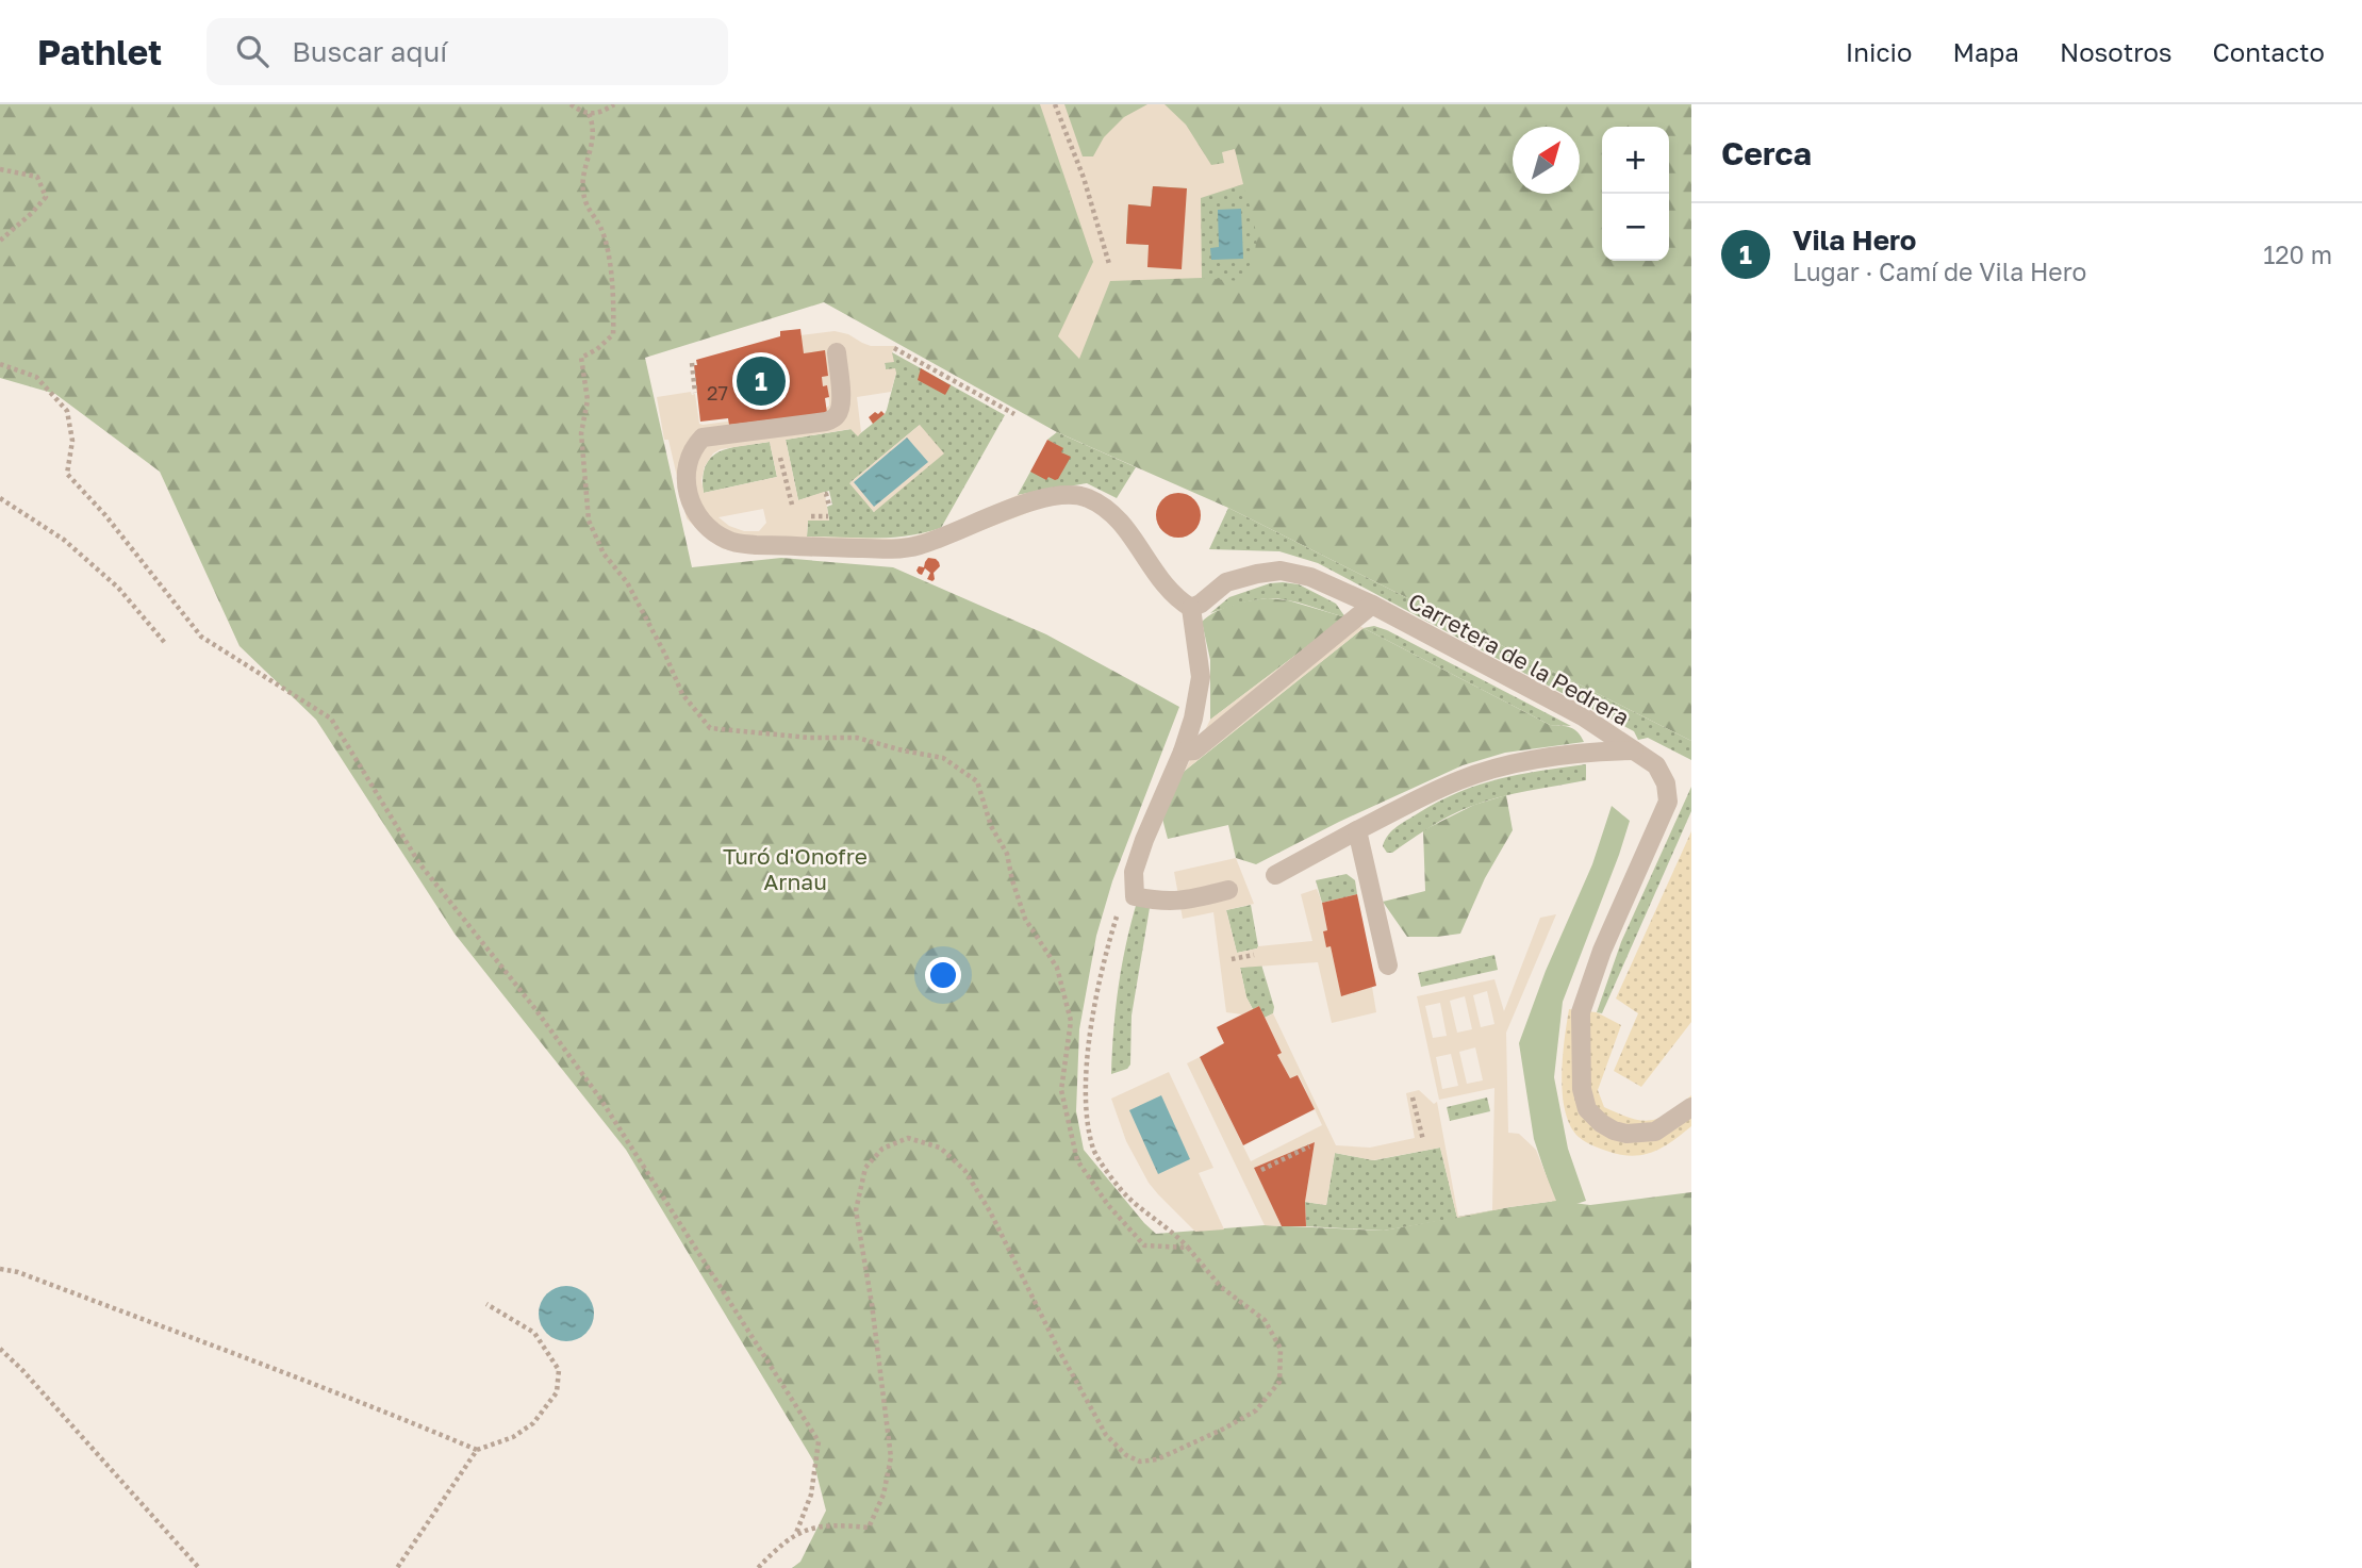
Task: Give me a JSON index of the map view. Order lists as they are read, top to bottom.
{
  "streets": {
    "street": ["Carretera de la Pedrera"]
  },
  "parks": ["Turó d'Onofre Arnau"],
  "house_numbers": ["27"],
  "north": "top right",
  "page": {
    "header": "Pathlet",
    "search": "Buscar aquí",
    "nav": [
      "Inicio",
      "Mapa",
      "Nosotros",
      "Contacto"
    ],
    "heading": "Cerca",
    "map_buttons": ["+", "−"],
    "list": [
      {
        "mark": "1",
        "name": "Vila Hero",
        "note": "Lugar · Camí de Vila Hero",
        "value": "120 m"
      }
    ],
    "pins": "1"
  }
}
